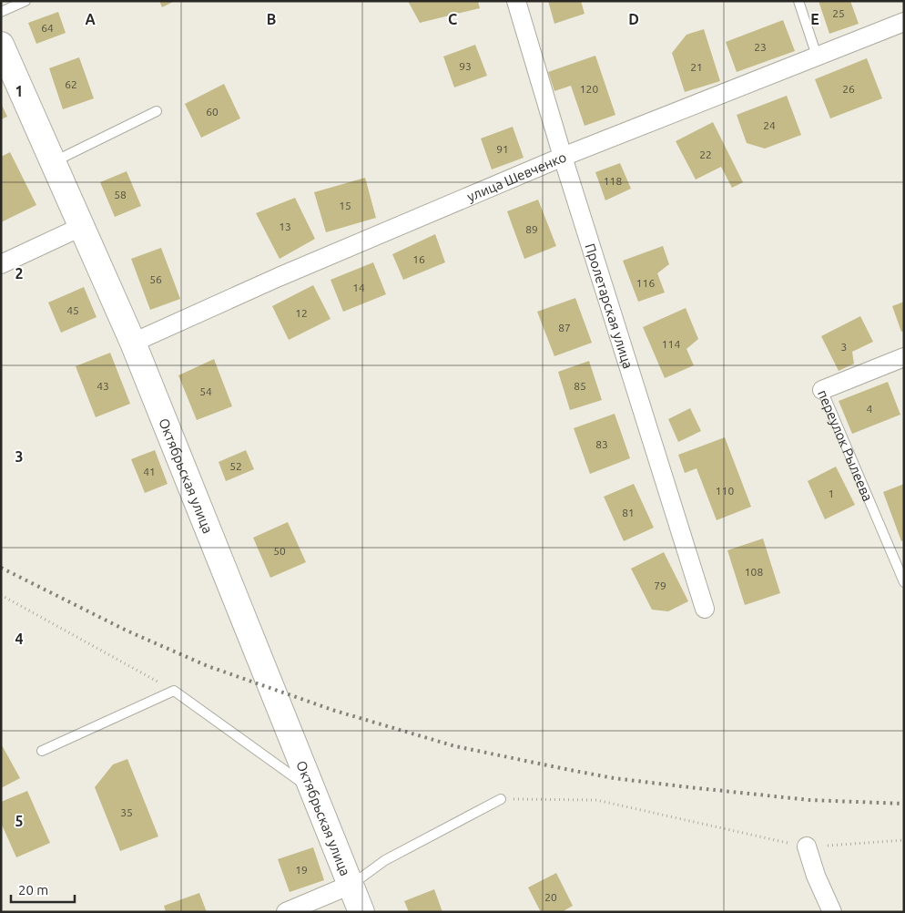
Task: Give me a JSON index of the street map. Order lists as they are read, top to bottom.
{
  "streets": {
    "street": [
      "улица Шевченко",
      "Пролетарская улица",
      "переулок Рылеева",
      "Октябрьская улица"
    ]
  },
  "crossings": [
    ["улица Шевченко", "Пролетарская улица"],
    ["улица Шевченко", "Октябрьская улица"]
  ],
  "house_numbers": [
    "25",
    "64",
    "23",
    "93",
    "21",
    "62",
    "120",
    "26",
    "60",
    "24",
    "91",
    "22",
    "118",
    "58",
    "15",
    "13",
    "89",
    "16",
    "56",
    "116",
    "14",
    "45",
    "12",
    "87",
    "114",
    "3",
    "43",
    "85",
    "54",
    "4",
    "83",
    "52",
    "41",
    "110",
    "1",
    "81",
    "50",
    "108",
    "79",
    "35",
    "19",
    "20"
  ],
  "scale_bar": "20 m",
  "grid": {
    "columns": [
      "A",
      "B",
      "C",
      "D",
      "E"
    ],
    "rows": [
      "1",
      "2",
      "3",
      "4",
      "5"
    ]
  }
}
